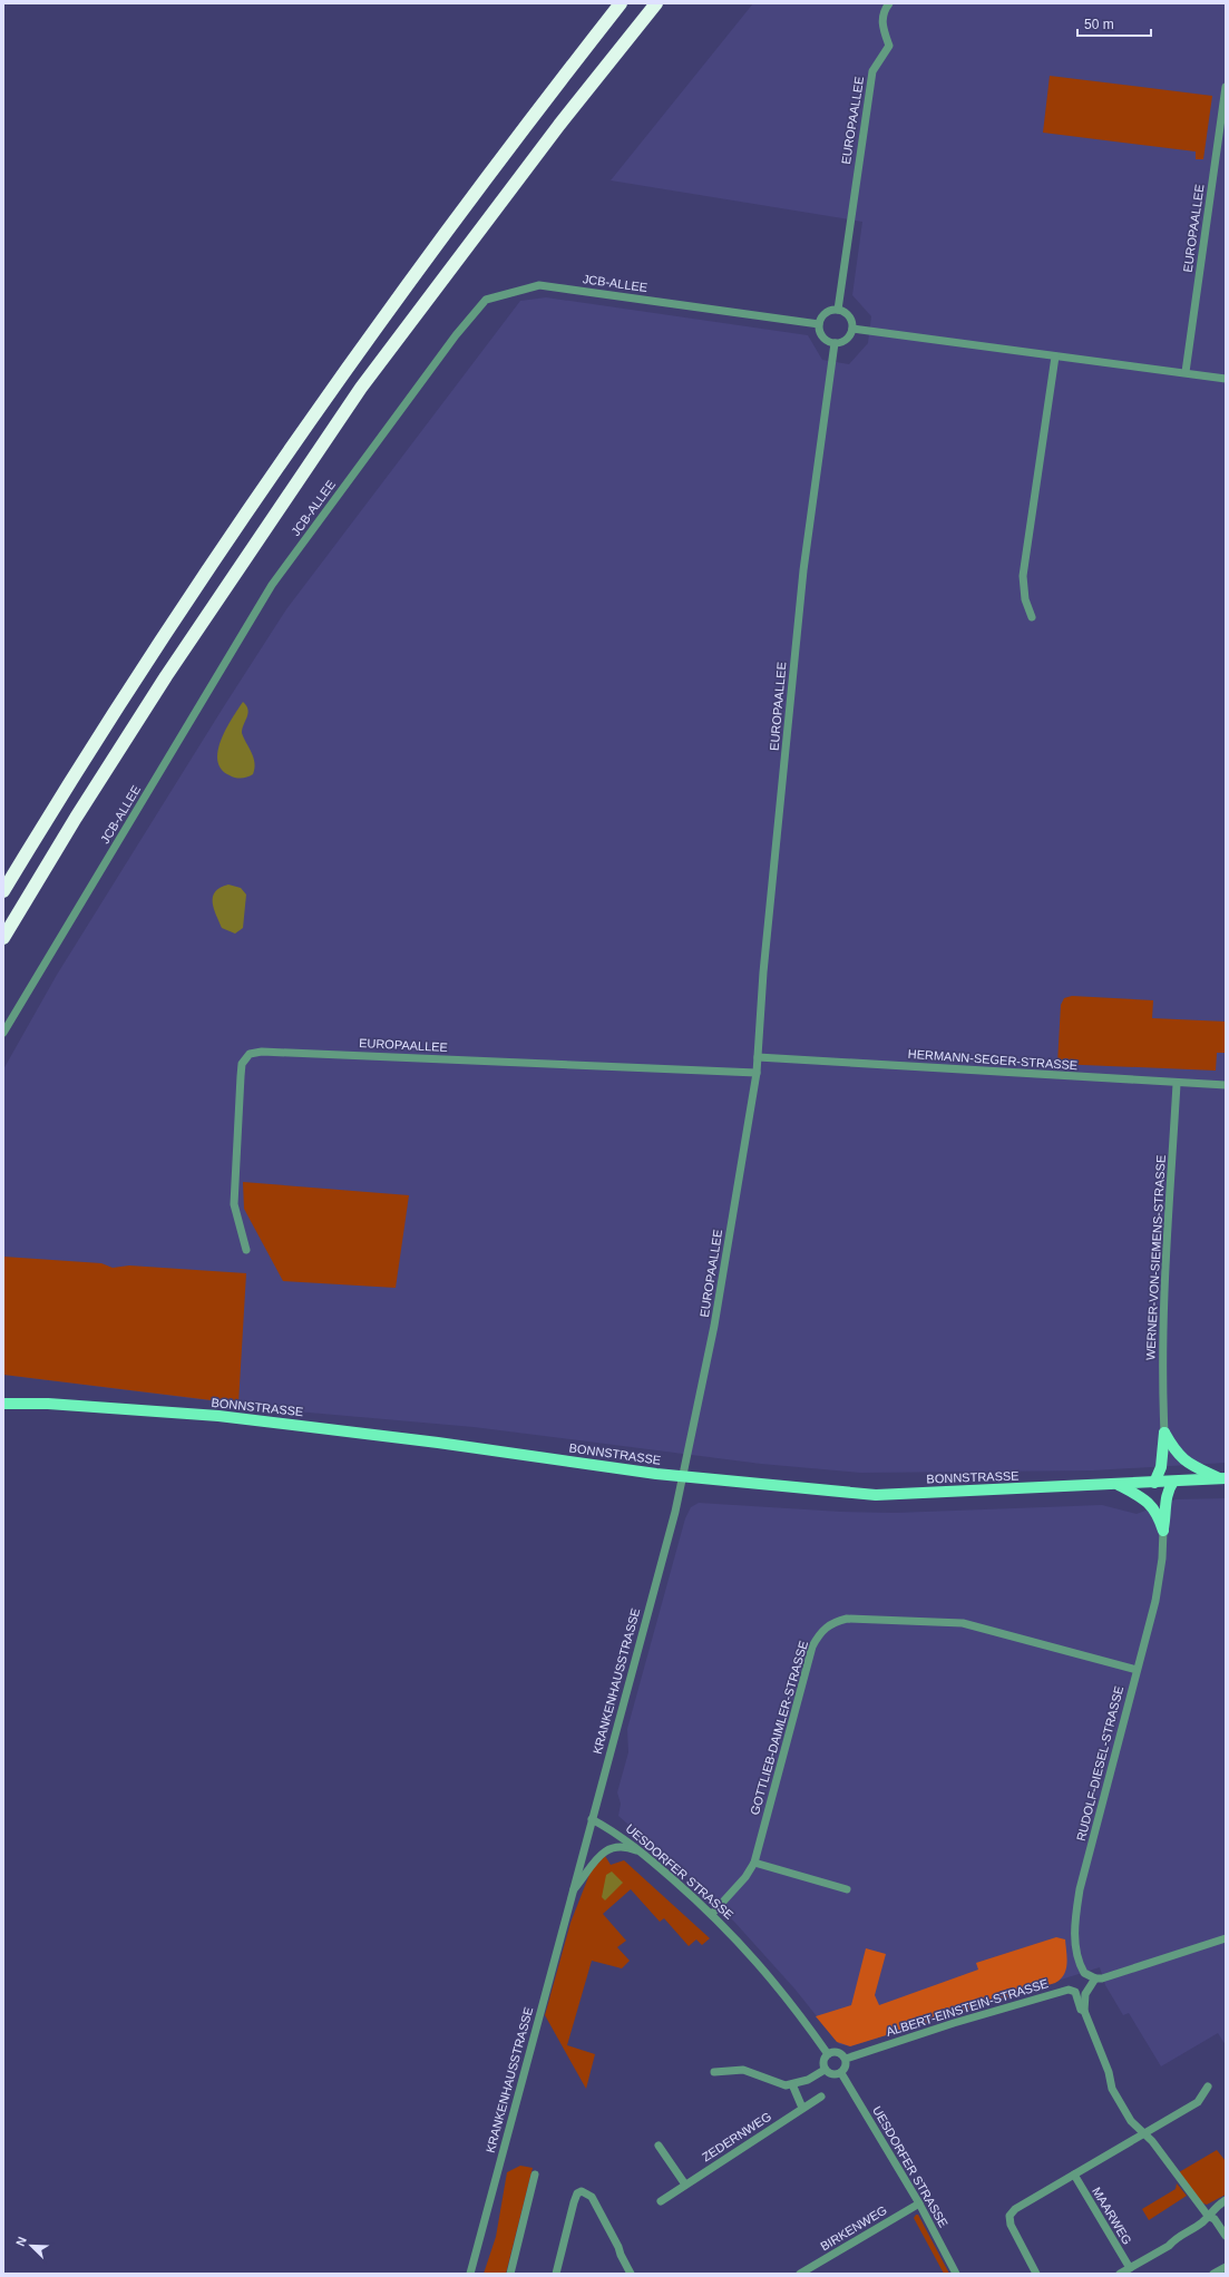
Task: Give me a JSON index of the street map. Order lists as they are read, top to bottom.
{
  "streets": {
    "main road": ["BONNSTRASSE"],
    "street": [
      "EUROPAALLEE",
      "JCB-ALLEE",
      "HERMANN-SEGER-STRASSE",
      "WERNER-VON-SIEMENS-STRASSE",
      "KRANKENHAUSSTRASSE",
      "GOTTLIEB-DAIMLER-STRASSE",
      "RUDOLF-DIESEL-STRASSE",
      "UESDORFER STRASSE",
      "ALBERT-EINSTEIN-STRASSE",
      "ZEDERNWEG",
      "MAARWEG",
      "BIRKENWEG"
    ]
  },
  "crossings": [
    ["EUROPAALLEE", "JCB-ALLEE"],
    ["EUROPAALLEE", "HERMANN-SEGER-STRASSE"],
    ["EUROPAALLEE", "BONNSTRASSE"],
    ["EUROPAALLEE", "KRANKENHAUSSTRASSE"],
    ["HERMANN-SEGER-STRASSE", "WERNER-VON-SIEMENS-STRASSE"],
    ["BONNSTRASSE", "KRANKENHAUSSTRASSE"],
    ["KRANKENHAUSSTRASSE", "UESDORFER STRASSE"],
    ["GOTTLIEB-DAIMLER-STRASSE", "RUDOLF-DIESEL-STRASSE"],
    ["GOTTLIEB-DAIMLER-STRASSE", "UESDORFER STRASSE"],
    ["UESDORFER STRASSE", "ALBERT-EINSTEIN-STRASSE"],
    ["UESDORFER STRASSE", "BIRKENWEG"]
  ],
  "scale_bar": "50 m",
  "north": "top left"
}
